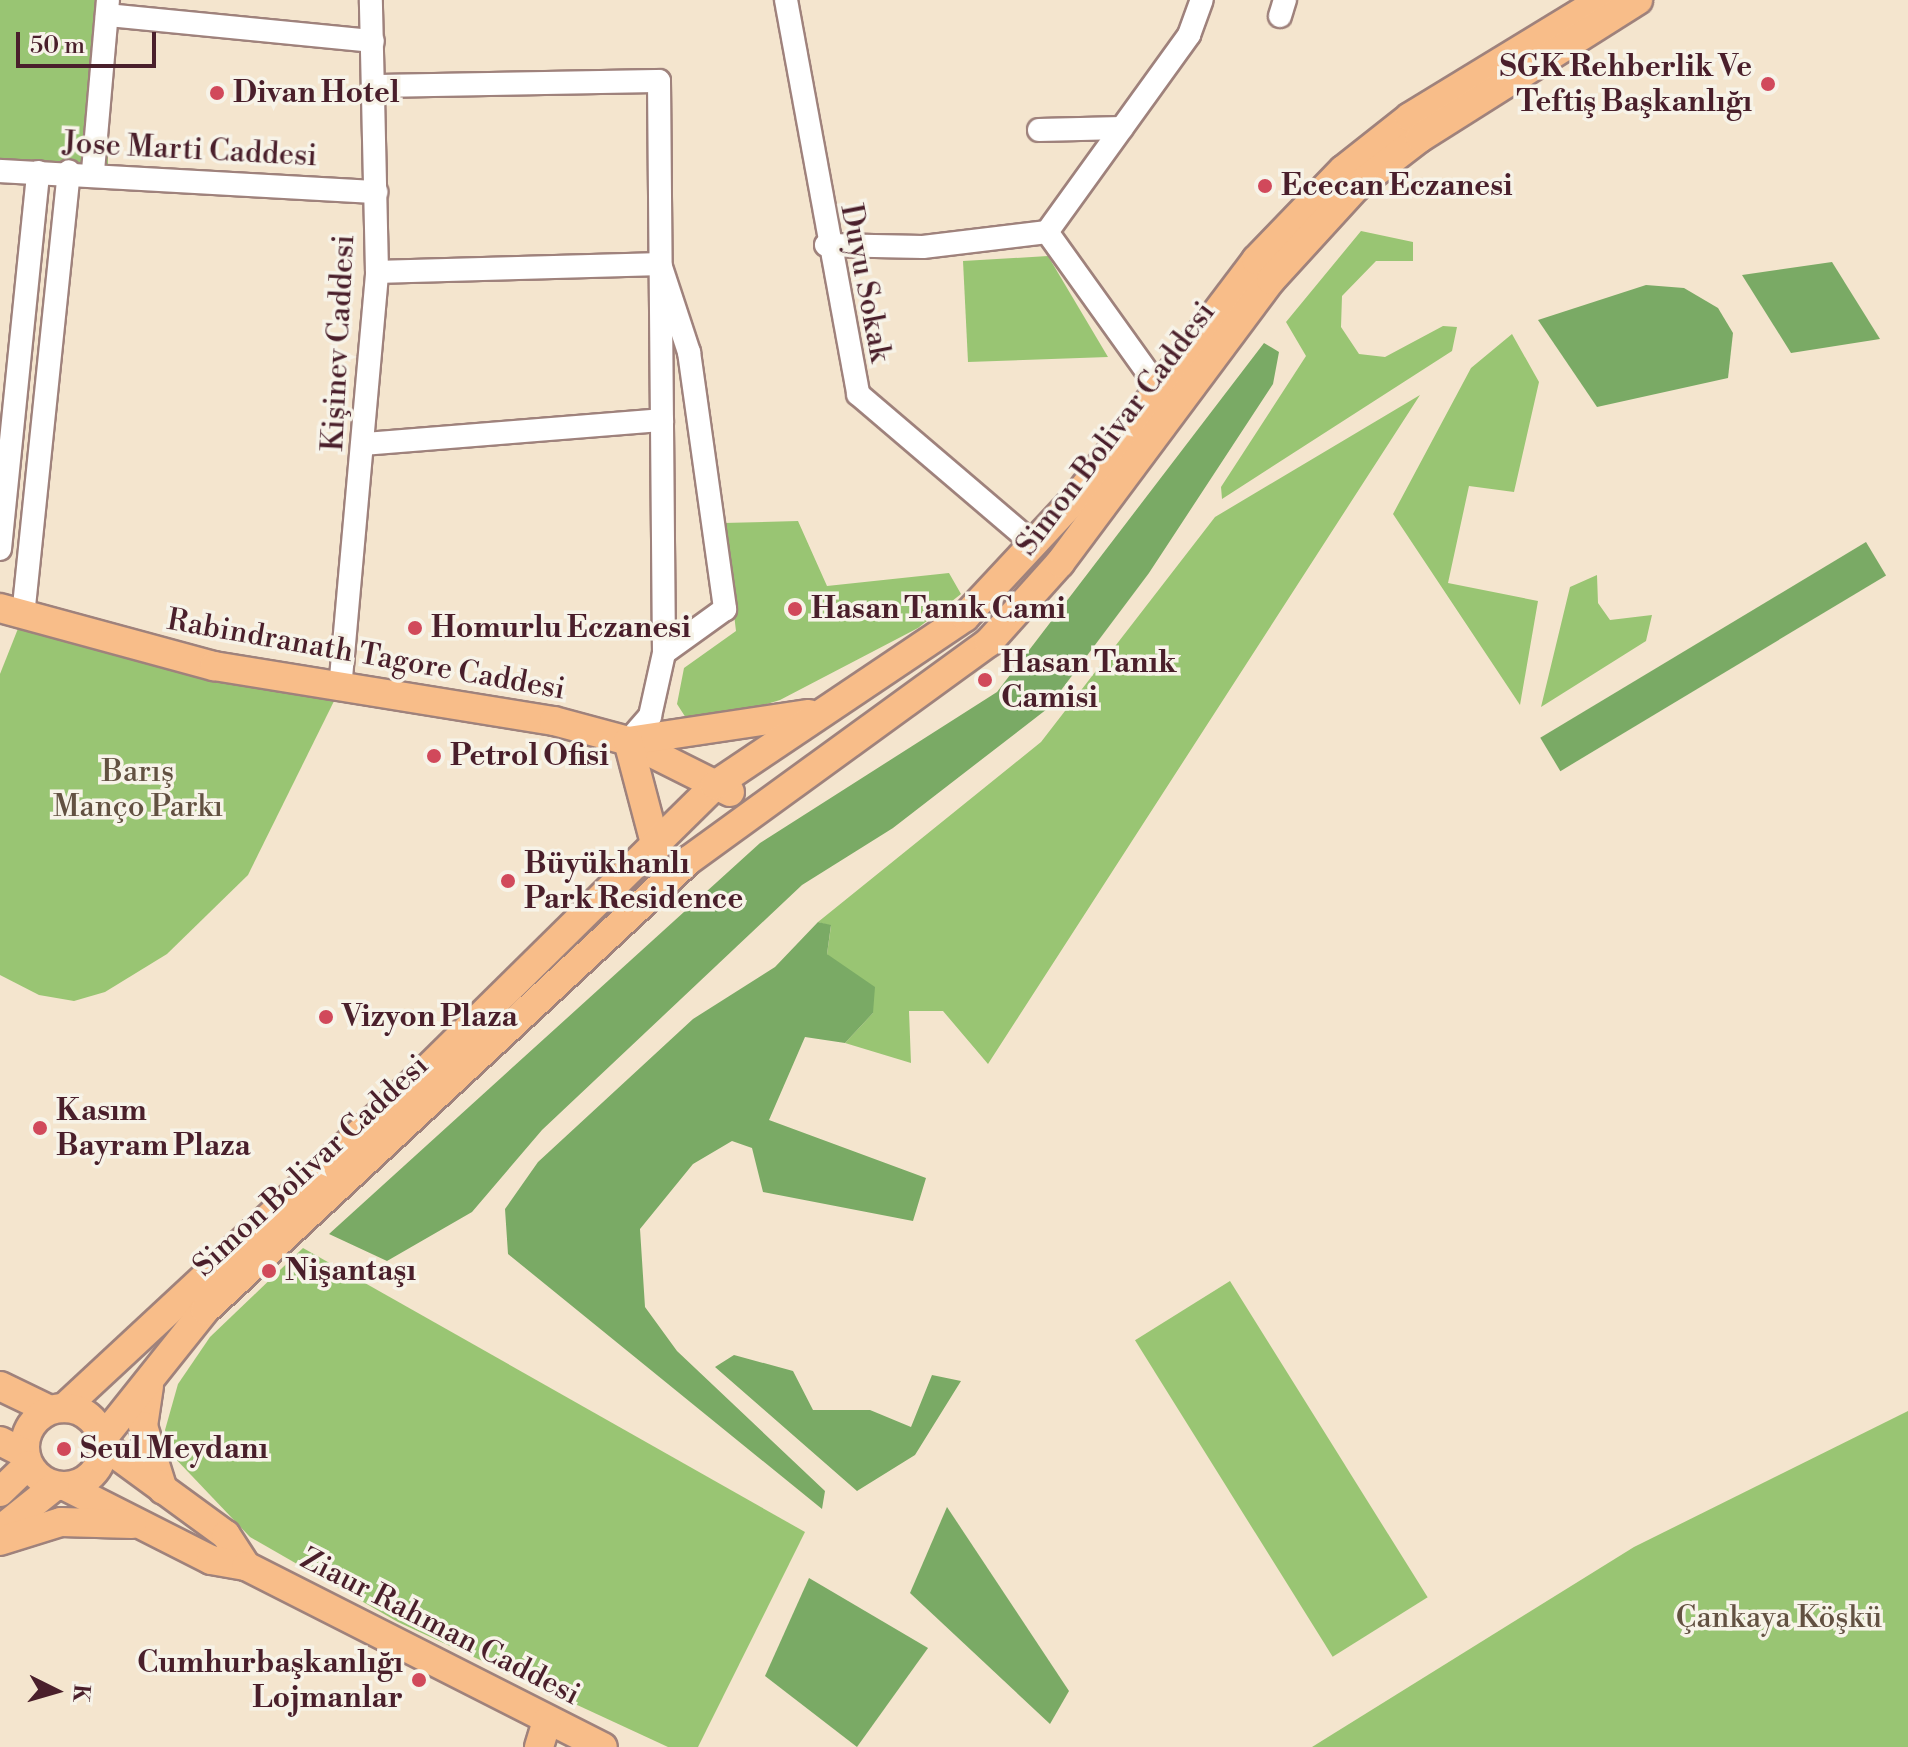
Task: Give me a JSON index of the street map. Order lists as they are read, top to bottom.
{
  "streets": {
    "main road": ["Simon Bolivar Caddesi", "Rabindranath Tagore Caddesi", "Ziaur Rahman Caddesi"],
    "street": ["Jose Marti Caddesi", "Duyu Sokak", "Kişinev Caddesi"]
  },
  "crossings": [
    ["Jose Marti Caddesi", "Kişinev Caddesi"],
    ["Duyu Sokak", "Simon Bolivar Caddesi"],
    ["Kişinev Caddesi", "Rabindranath Tagore Caddesi"],
    ["Simon Bolivar Caddesi", "Rabindranath Tagore Caddesi"],
    ["Simon Bolivar Caddesi", "Ziaur Rahman Caddesi"]
  ],
  "parks": ["Barış Manço Parkı", "Çankaya Köşkü"],
  "places": [
    "SGK Rehberlik Ve Teftiş Başkanlığı",
    "Divan Hotel",
    "Ececan Eczanesi",
    "Hasan Tanık Cami",
    "Homurlu Eczanesi",
    "Hasan Tanık Camisi",
    "Petrol Ofisi",
    "Büyükhanlı Park Residence",
    "Vizyon Plaza",
    "Kasım Bayram Plaza",
    "Nişantaşı",
    "Seul Meydanı",
    "Cumhurbaşkanlığı Lojmanlar"
  ],
  "scale_bar": "50 m",
  "north": "right"
}
